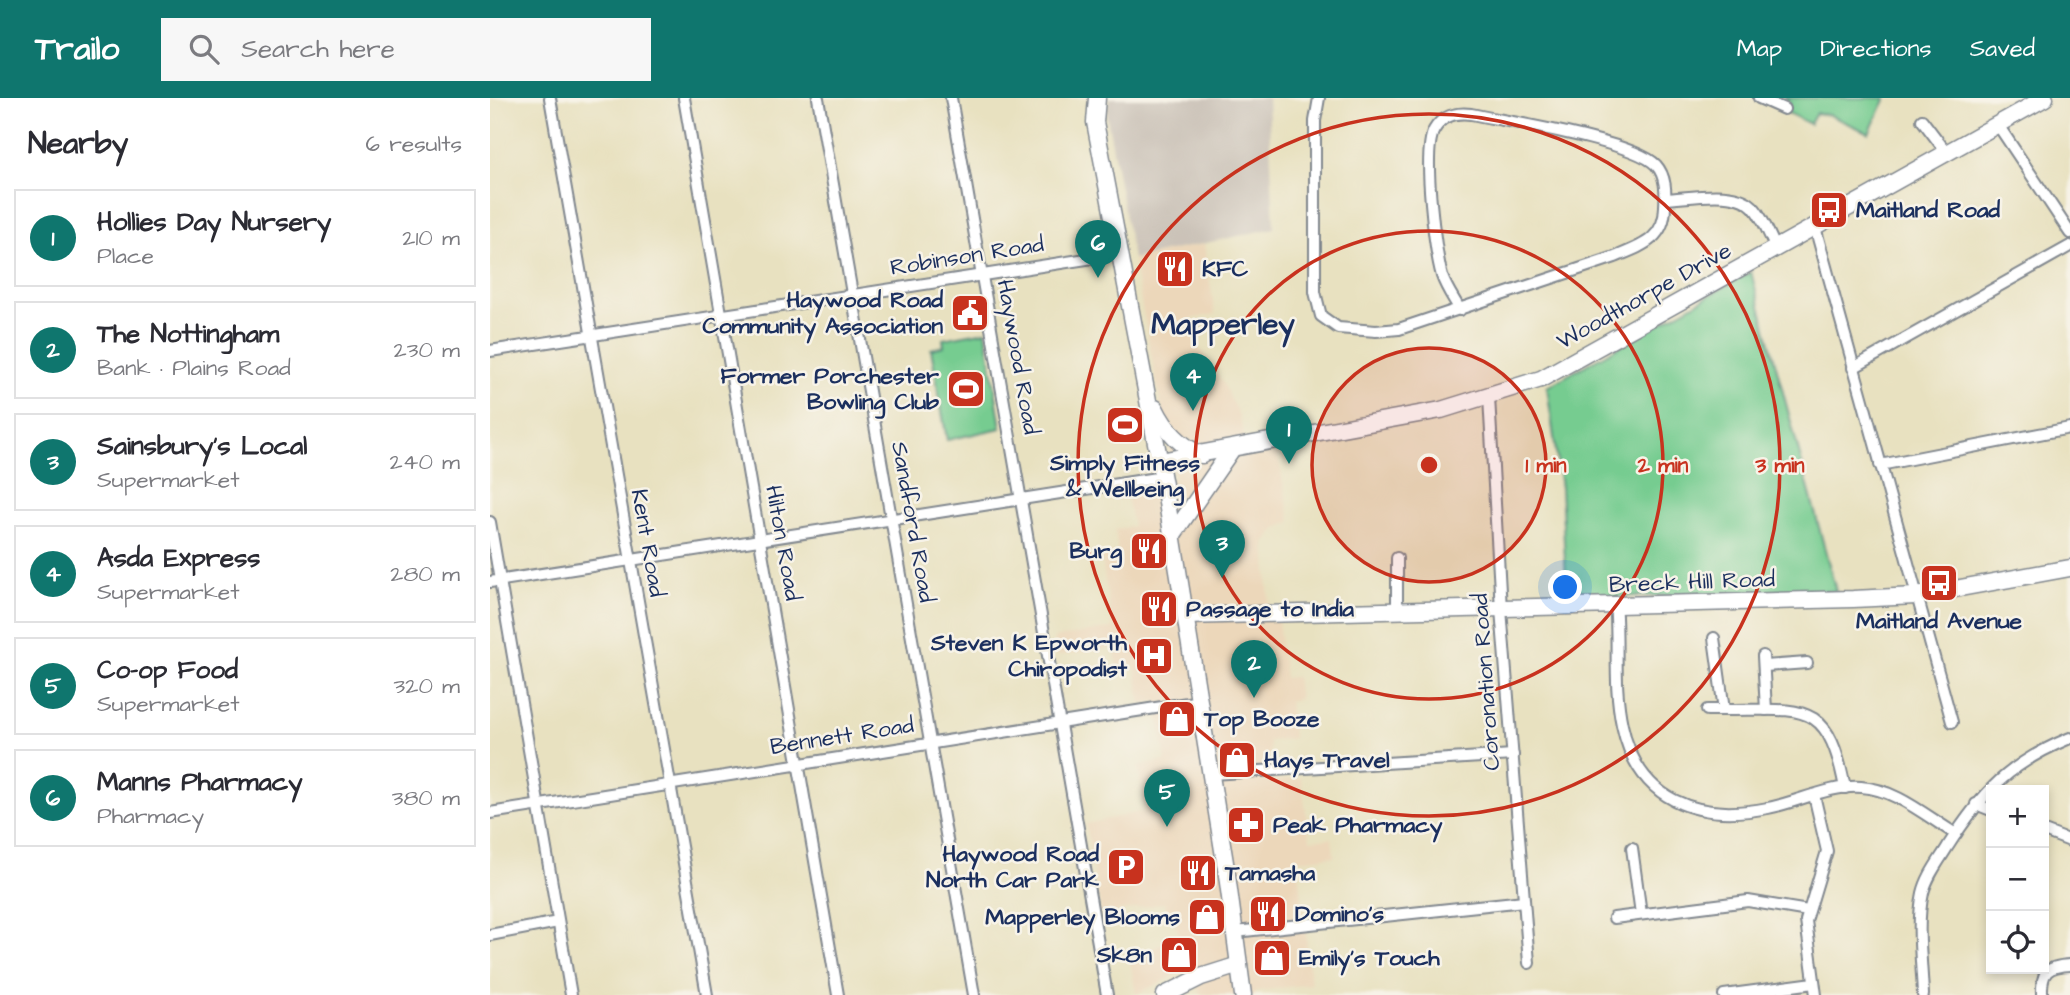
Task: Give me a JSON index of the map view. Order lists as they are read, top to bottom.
{
  "streets": {
    "street": [
      "Robinson Road",
      "Woodthorpe Drive",
      "Haywood Road",
      "Sandford Road",
      "Kent Road",
      "Hilton Road",
      "Breck Hill Road",
      "Coronation Road",
      "Bennett Road"
    ]
  },
  "crossings": [
    ["Robinson Road", "Haywood Road"],
    ["Robinson Road", "Sandford Road"],
    ["Robinson Road", "Kent Road"],
    ["Robinson Road", "Hilton Road"],
    ["Woodthorpe Drive", "Coronation Road"],
    ["Haywood Road", "Bennett Road"],
    ["Sandford Road", "Bennett Road"],
    ["Kent Road", "Bennett Road"],
    ["Hilton Road", "Bennett Road"],
    ["Breck Hill Road", "Coronation Road"]
  ],
  "districts": ["Mapperley"],
  "places": {
    "bus stop": ["Maitland Road", "Maitland Avenue"],
    "restaurant": [
      "KFC",
      "Burg",
      "Passage to India",
      "Tamasha",
      "Domino's"
    ],
    "public building": ["Haywood Road Community Association"],
    "sports": ["Former Porchester Bowling Club", "Simply Fitness & Wellbeing"],
    "hospital": ["Steven K Epworth Chiropodist"],
    "shop": [
      "Top Booze",
      "Hays Travel",
      "Mapperley Blooms",
      "Sk8n",
      "Emily's Touch"
    ],
    "pharmacy": ["Peak Pharmacy"],
    "parking": ["Haywood Road North Car Park"]
  },
  "page": {
    "header": "Trailo",
    "search": "Search here",
    "nav": ["Map", "Directions", "Saved"],
    "heading": ["Nearby", "6 results"],
    "list": [
      {
        "mark": "1",
        "name": "Hollies Day Nursery",
        "note": "Place",
        "value": "210 m"
      },
      {
        "mark": "2",
        "name": "The Nottingham",
        "note": "Bank · Plains Road",
        "value": "230 m"
      },
      {
        "mark": "3",
        "name": "Sainsbury's Local",
        "note": "Supermarket",
        "value": "240 m"
      },
      {
        "mark": "4",
        "name": "Asda Express",
        "note": "Supermarket",
        "value": "280 m"
      },
      {
        "mark": "5",
        "name": "Co-op Food",
        "note": "Supermarket",
        "value": "320 m"
      },
      {
        "mark": "6",
        "name": "Manns Pharmacy",
        "note": "Pharmacy",
        "value": "380 m"
      }
    ],
    "pins": [
      "6",
      "4",
      "1",
      "3",
      "2",
      "5"
    ],
    "map_buttons": ["+", "−"]
  },
  "rings": ["1 min", "2 min", "3 min"]
}
